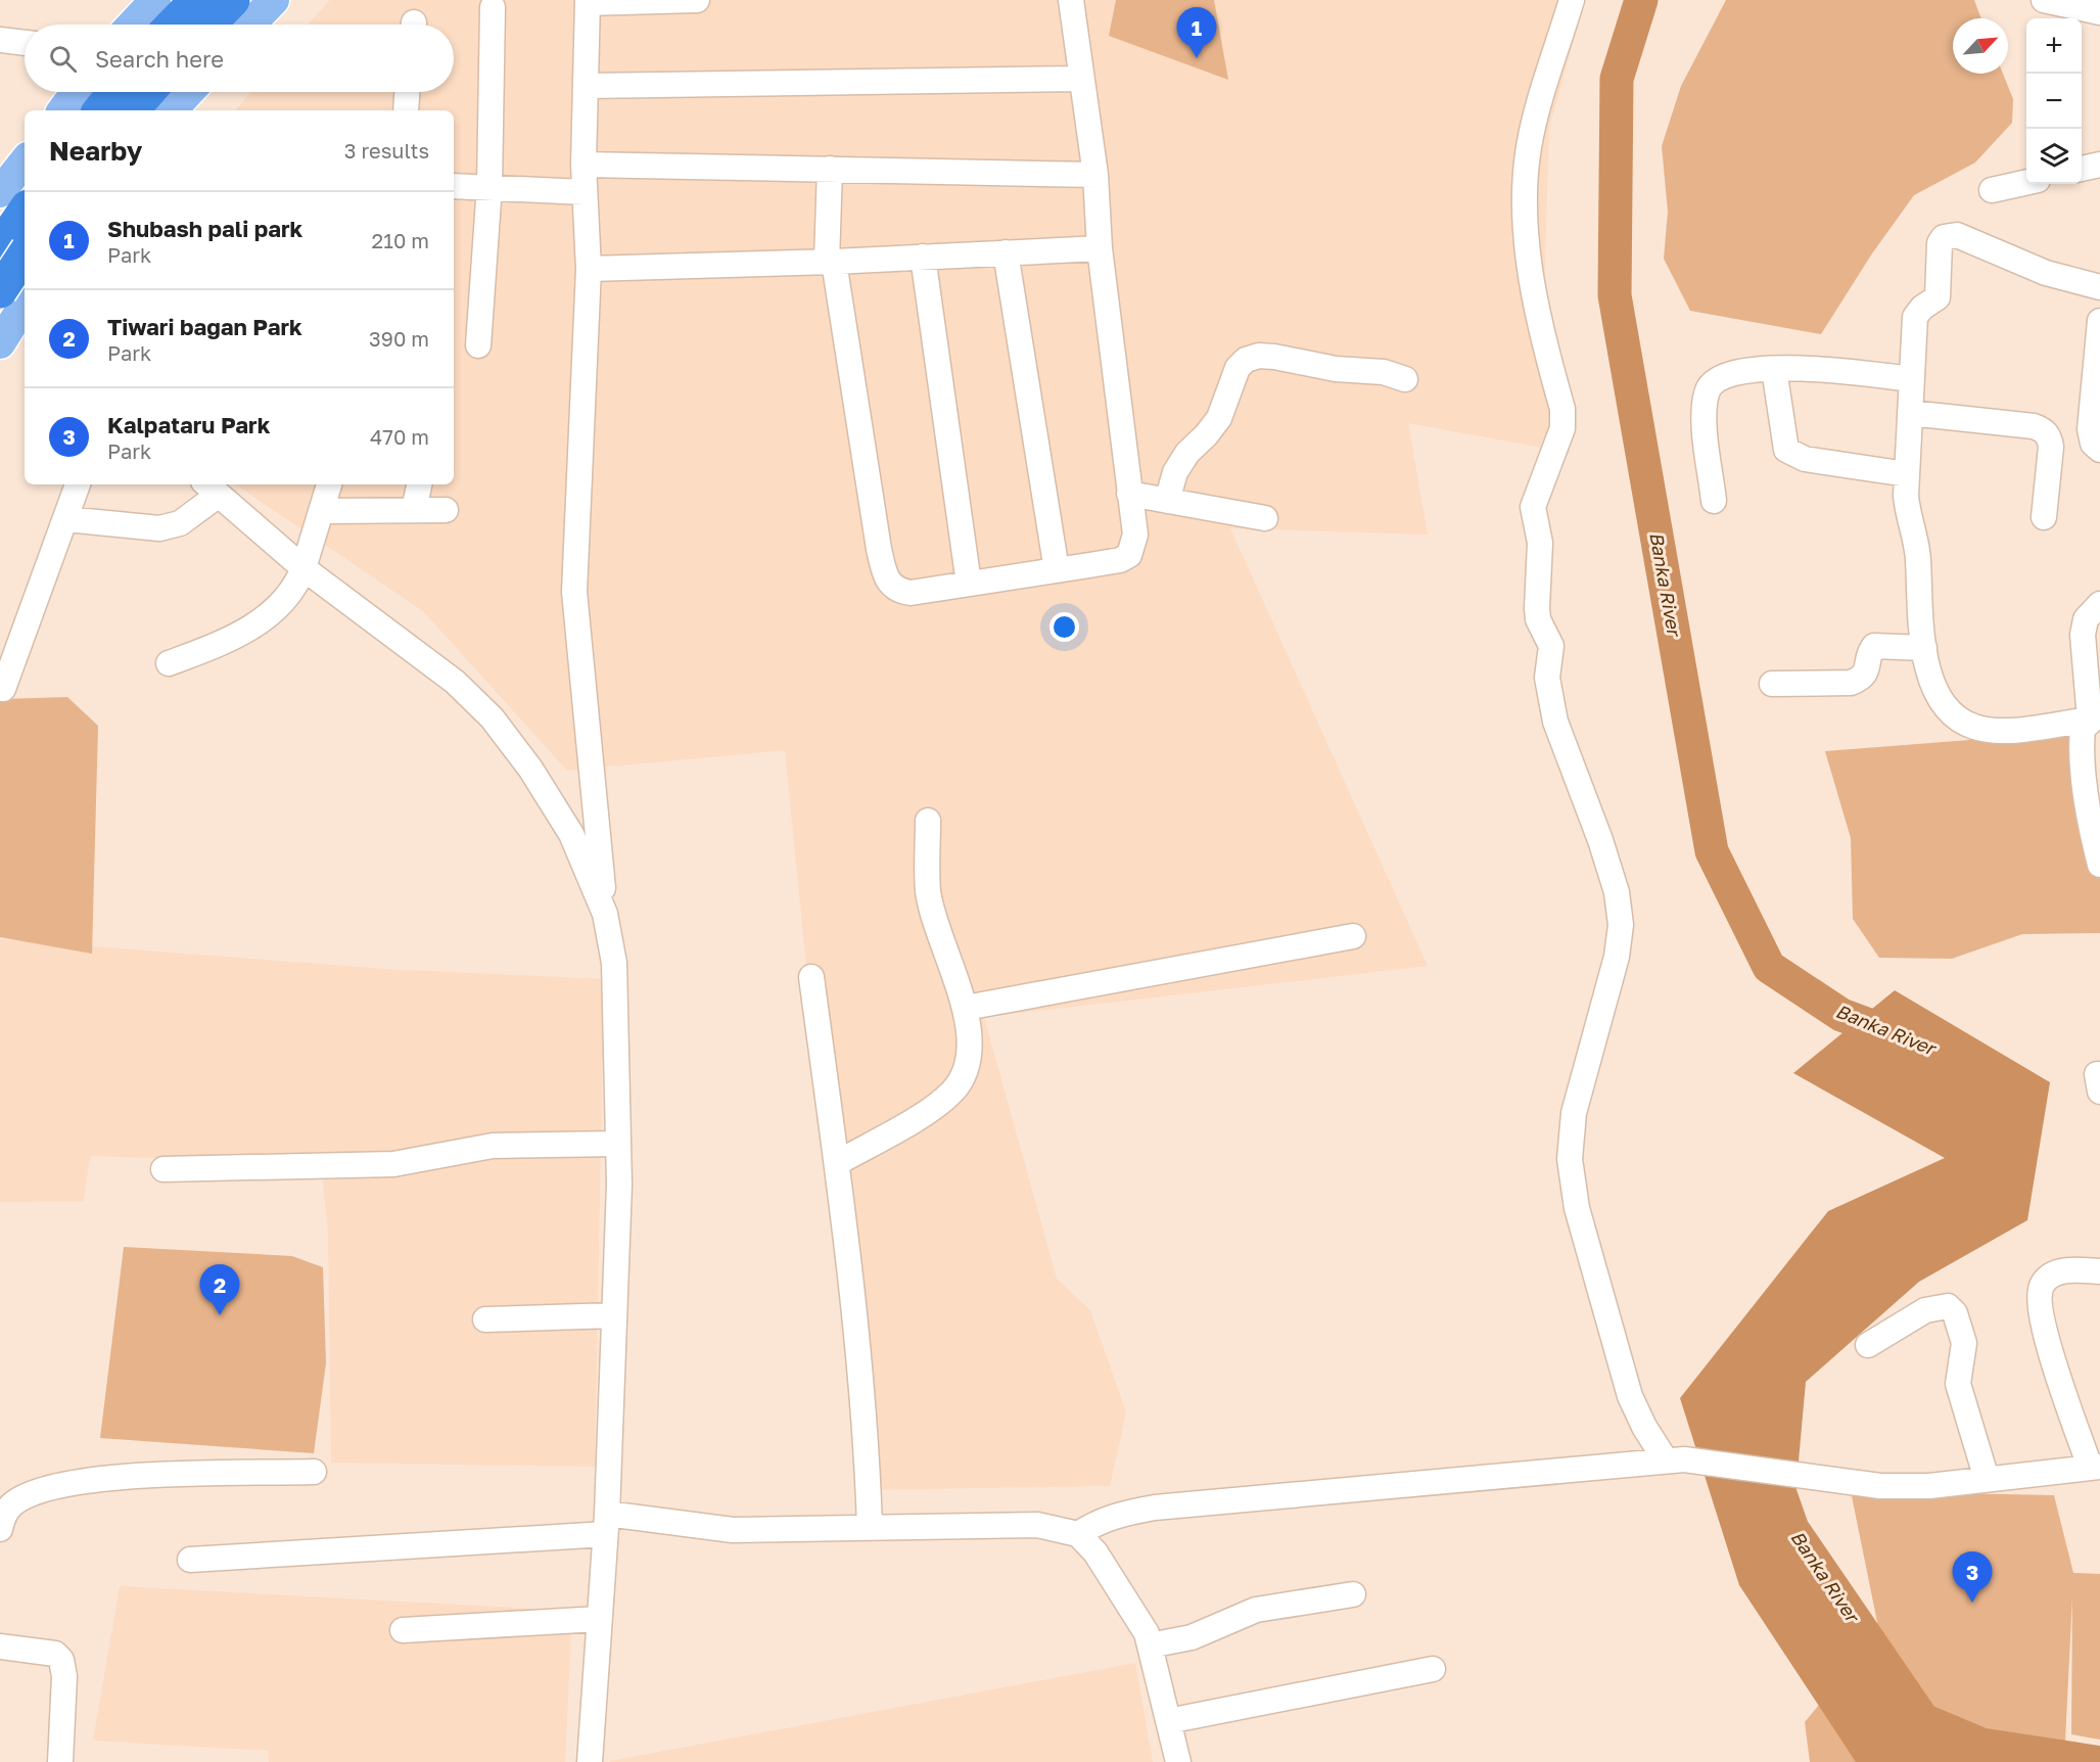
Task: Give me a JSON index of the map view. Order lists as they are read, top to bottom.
{
  "water": ["Banka River"],
  "north": "top right",
  "page": {
    "pins": ["1", "2", "3"],
    "map_buttons": ["+", "−"],
    "search": "Search here",
    "heading": ["Nearby", "3 results"],
    "list": [
      {
        "mark": "1",
        "name": "Shubash pali park",
        "note": "Park",
        "value": "210 m"
      },
      {
        "mark": "2",
        "name": "Tiwari bagan Park",
        "note": "Park",
        "value": "390 m"
      },
      {
        "mark": "3",
        "name": "Kalpataru Park",
        "note": "Park",
        "value": "470 m"
      }
    ]
  }
}
